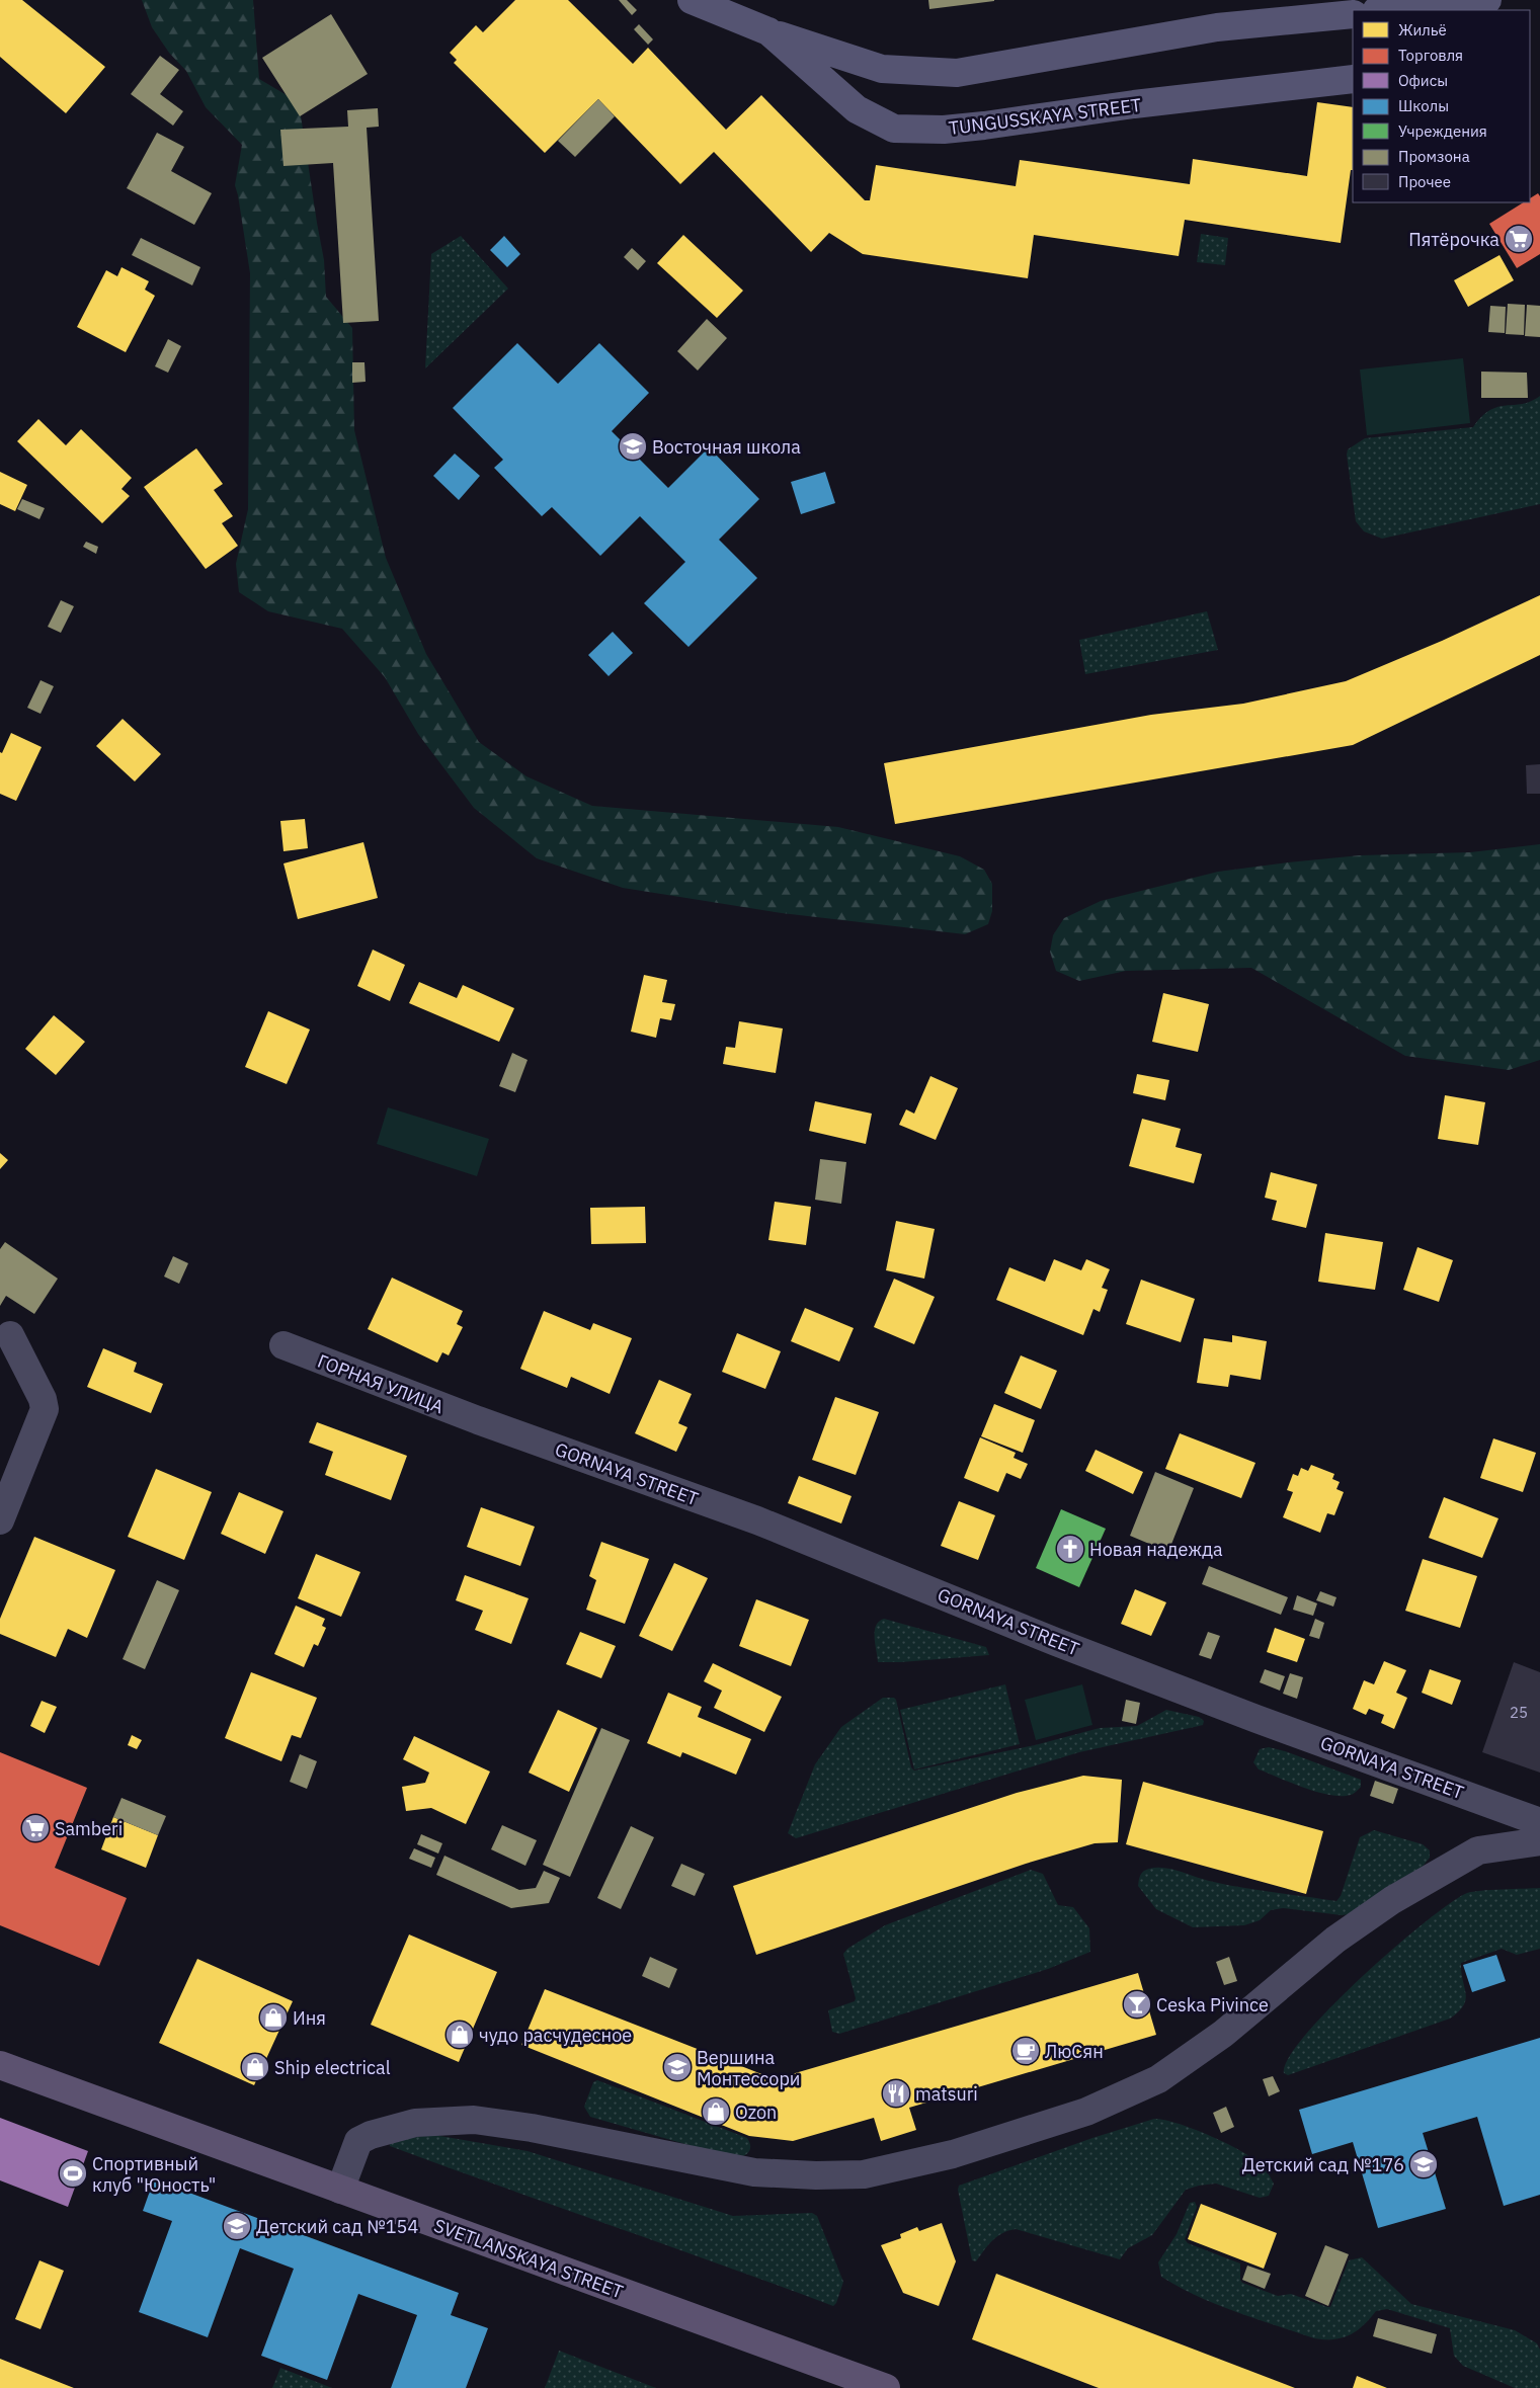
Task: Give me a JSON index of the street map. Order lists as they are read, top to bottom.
{
  "streets": {
    "main road": ["TUNGUSSKAYA STREET", "SVETLANSKAYA STREET"],
    "street": ["GORNAYA STREET"]
  },
  "places": {
    "supermarket": ["Пятёрочка", "Samberi"],
    "school or university": [
      "Восточная школа",
      "Вершина Монтессори",
      "Детский сад №176",
      "Детский сад №154"
    ],
    "church": ["Новая надежда"],
    "bar": ["Ceska Pivince"],
    "shop": [
      "Иня",
      "чудо расчудесное",
      "Ship electrical",
      "Ozon"
    ],
    "cafe": ["ЛюСян"],
    "restaurant": ["matsuri"],
    "sports": ["Спортивный клуб \"Юность\""]
  },
  "house_numbers": ["25"],
  "legend": [
    "Жильё",
    "Торговля",
    "Офисы",
    "Школы",
    "Учреждения",
    "Промзона",
    "Прочее"
  ]
}
